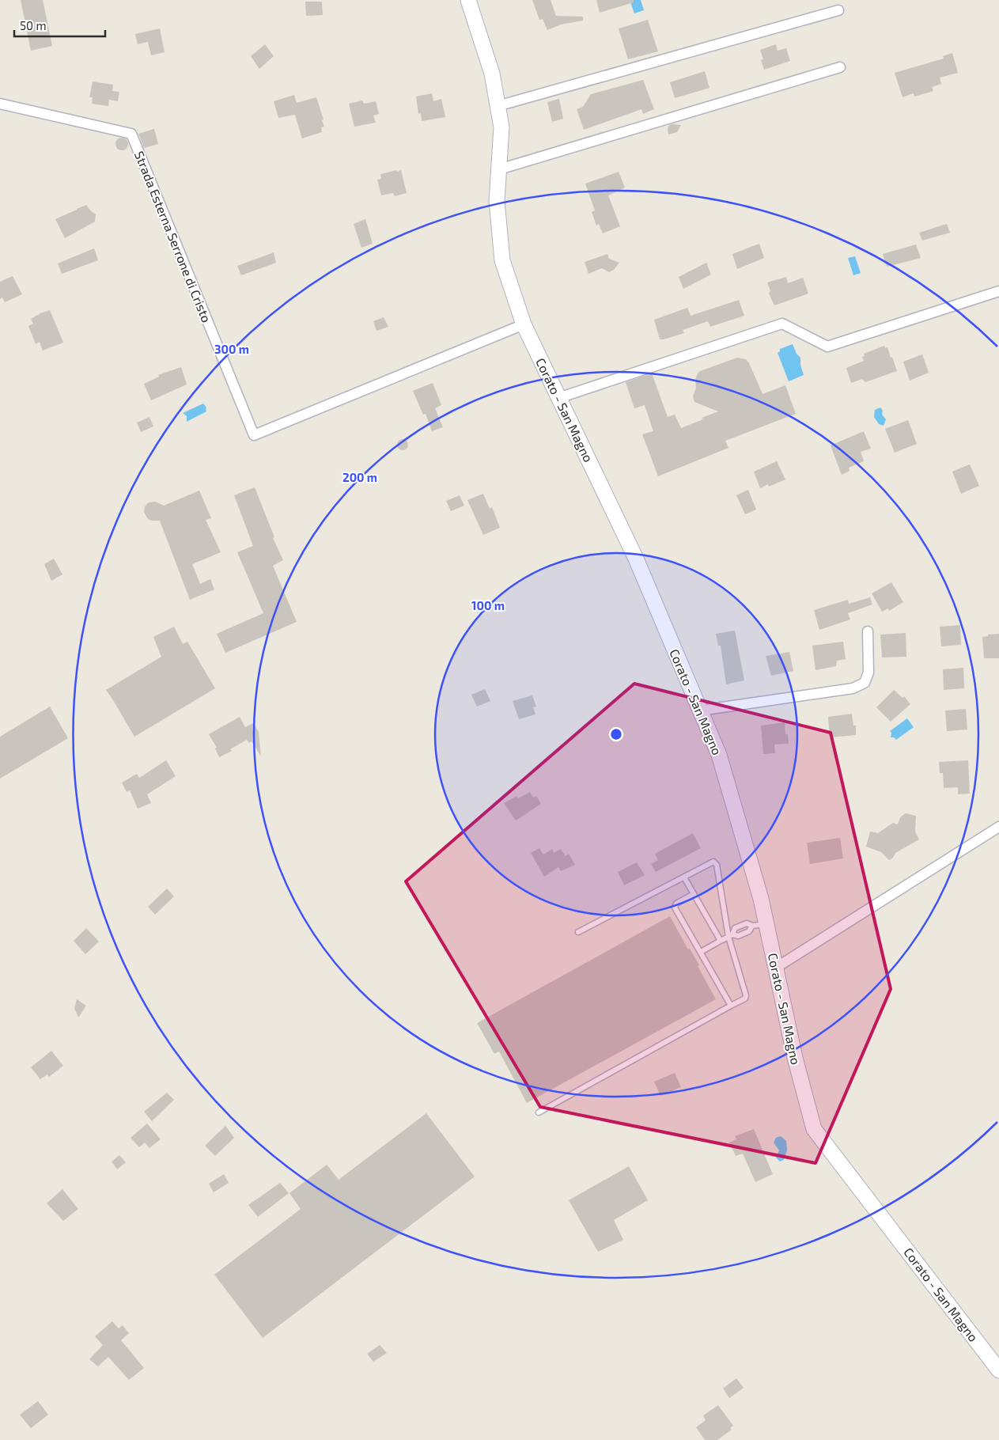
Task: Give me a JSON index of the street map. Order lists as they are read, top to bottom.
{
  "streets": {
    "main road": ["Corato - San Magno"],
    "street": ["Strada Esterna Serrone di Cristo"]
  },
  "crossings": [
    ["Strada Esterna Serrone di Cristo", "Corato - San Magno"]
  ],
  "scale_bar": "50 m",
  "rings": ["300 m", "200 m", "100 m"]
}
